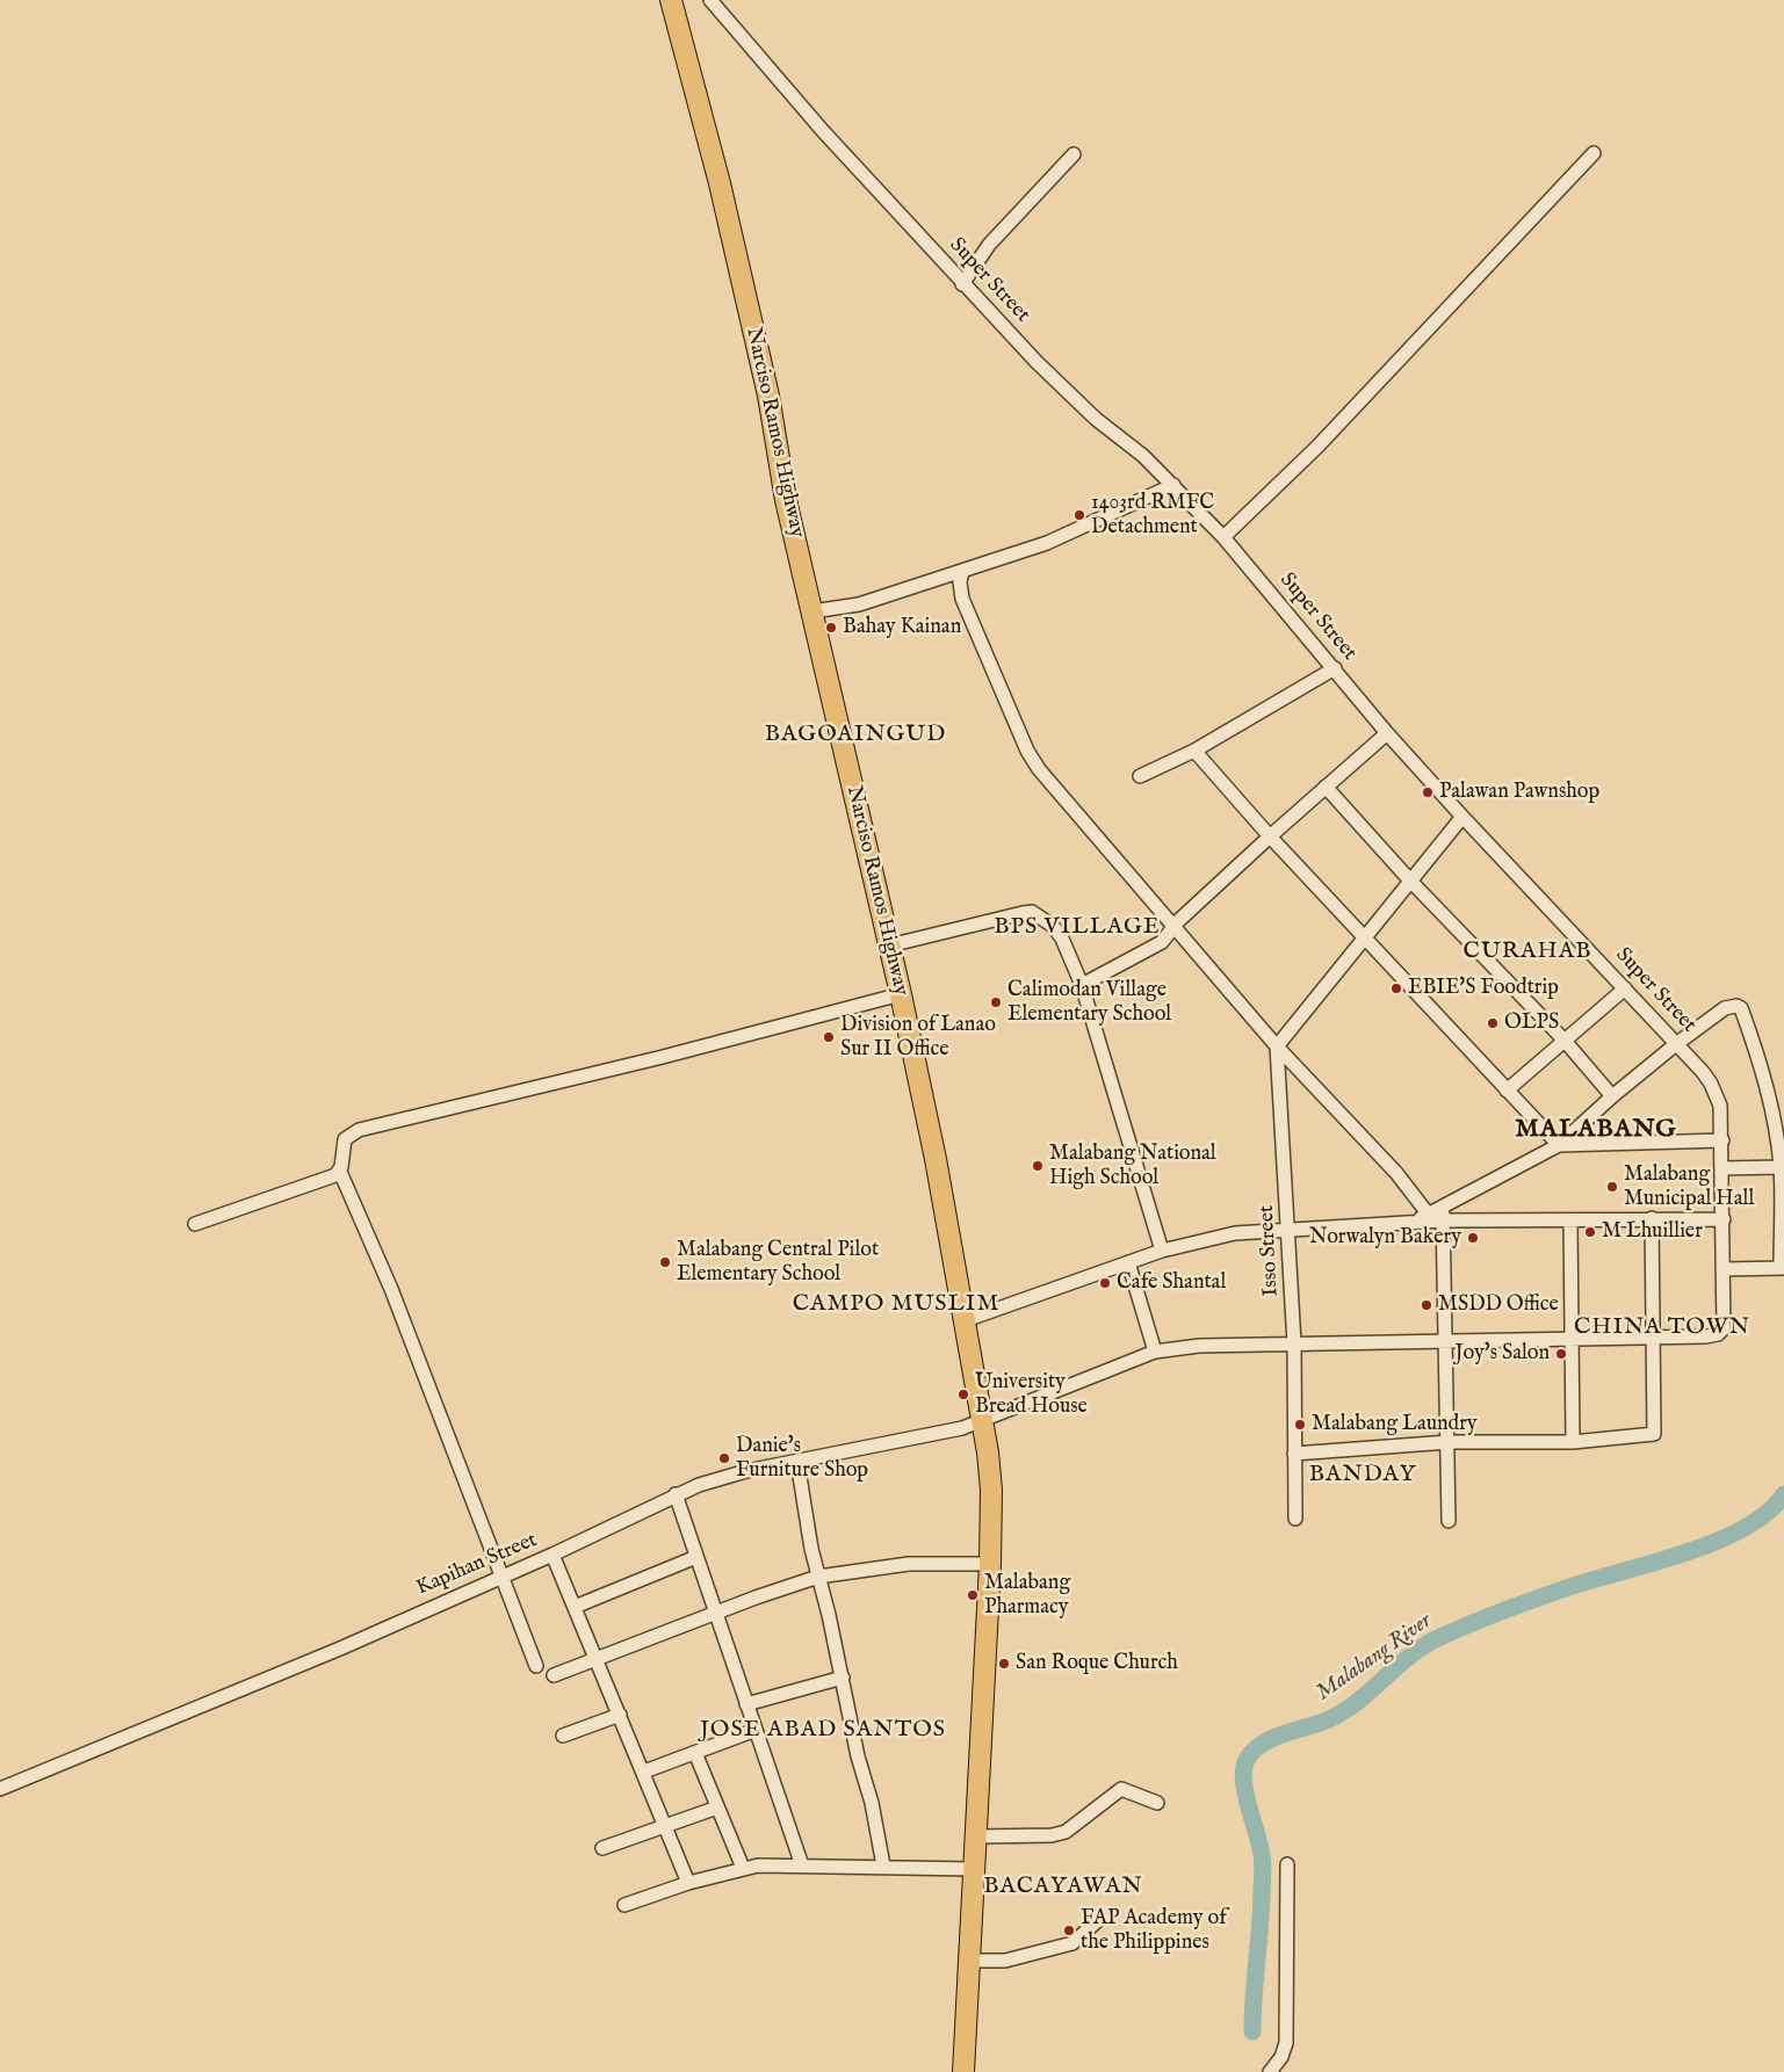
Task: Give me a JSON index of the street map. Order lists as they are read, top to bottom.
{
  "streets": {
    "highway": ["Narciso Ramos Highway"],
    "street": ["Super Street", "Isso Street", "Kapihan Street"]
  },
  "crossings": [
    ["Super Street", "Kapihan Street"],
    ["Narciso Ramos Highway", "Kapihan Street"],
    ["Isso Street", "Kapihan Street"]
  ],
  "districts": [
    "BAGOAINGUD",
    "BPS VILLAGE",
    "CURAHAB",
    "MALABANG",
    "CAMPO MUSLIM",
    "CHINA TOWN",
    "BANDAY",
    "JOSE ABAD SANTOS",
    "BACAYAWAN"
  ],
  "water": ["Malabang River"],
  "places": [
    "1403rd RMFC Detachment",
    "Bahay Kainan",
    "Palawan Pawnshop",
    "EBIE'S Foodtrip",
    "Calimodan Village Elementary School",
    "OLPS",
    "Division of Lanao Sur II Office",
    "Malabang National High School",
    "Malabang Municipal Hall",
    "M Lhuillier",
    "Norwalyn Bakery",
    "Malabang Central Pilot Elementary School",
    "Cafe Shantal",
    "MSDD Office",
    "Joy's Salon",
    "University Bread House",
    "Malabang Laundry",
    "Danie's Furniture Shop",
    "Malabang Pharmacy",
    "San Roque Church",
    "FAP Academy of the Philippines"
  ]
}
